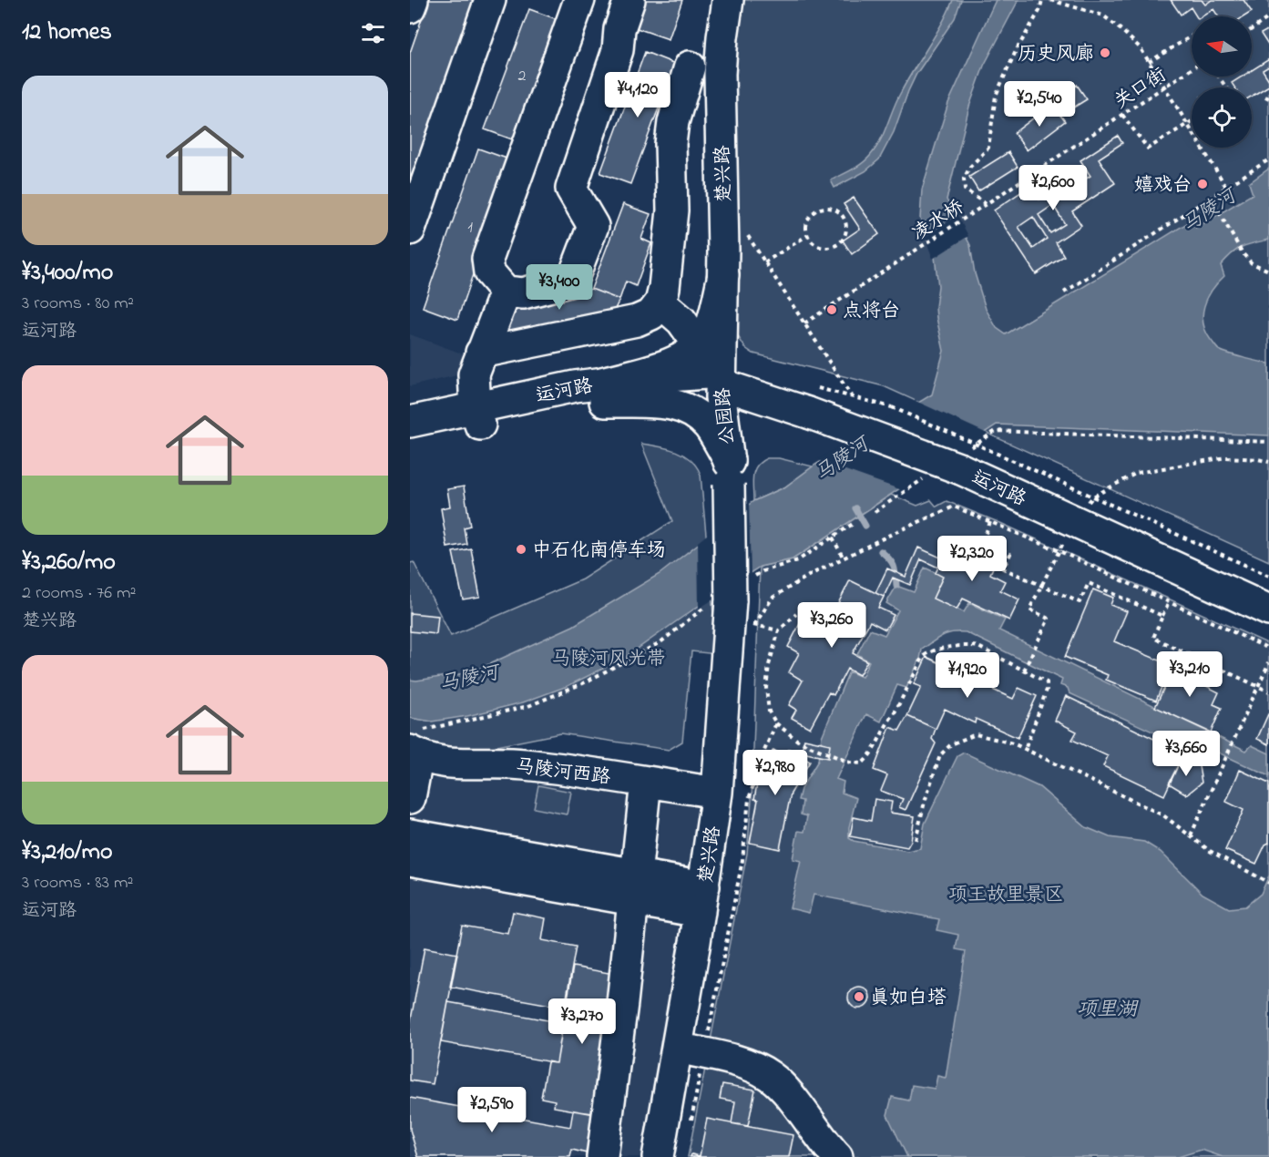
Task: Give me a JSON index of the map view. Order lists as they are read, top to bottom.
{
  "streets": {
    "street": [
      "楚兴路",
      "运河路",
      "公园路",
      "马陵河西路"
    ],
    "path": ["关口街", "凌水桥"]
  },
  "crossings": [
    ["关口街", "凌水桥"],
    ["楚兴路", "运河路"],
    ["楚兴路", "公园路"],
    ["楚兴路", "马陵河西路"],
    ["运河路", "公园路"]
  ],
  "water": ["马陵河", "项里湖"],
  "parks": ["马陵河风光带", "项王故里景区"],
  "places": [
    "历史风廊",
    "嬉戏台",
    "点将台",
    "中石化南停车场",
    "真如白塔"
  ],
  "house_numbers": ["2", "1"],
  "north": "left",
  "page": {
    "heading": "12 homes",
    "list": [
      {
        "name": "¥3,400/mo",
        "note": "3 rooms · 80 m² · 运河路"
      },
      {
        "name": "¥3,260/mo",
        "note": "2 rooms · 76 m² · 楚兴路"
      },
      {
        "name": "¥3,210/mo",
        "note": "3 rooms · 83 m² · 运河路"
      }
    ],
    "price": [
      "¥4,120",
      "¥2,540",
      "¥2,600",
      "¥3,400",
      "¥2,320",
      "¥3,260",
      "¥3,210",
      "¥1,920",
      "¥3,660",
      "¥2,980",
      "¥3,270",
      "¥2,590"
    ]
  }
}
